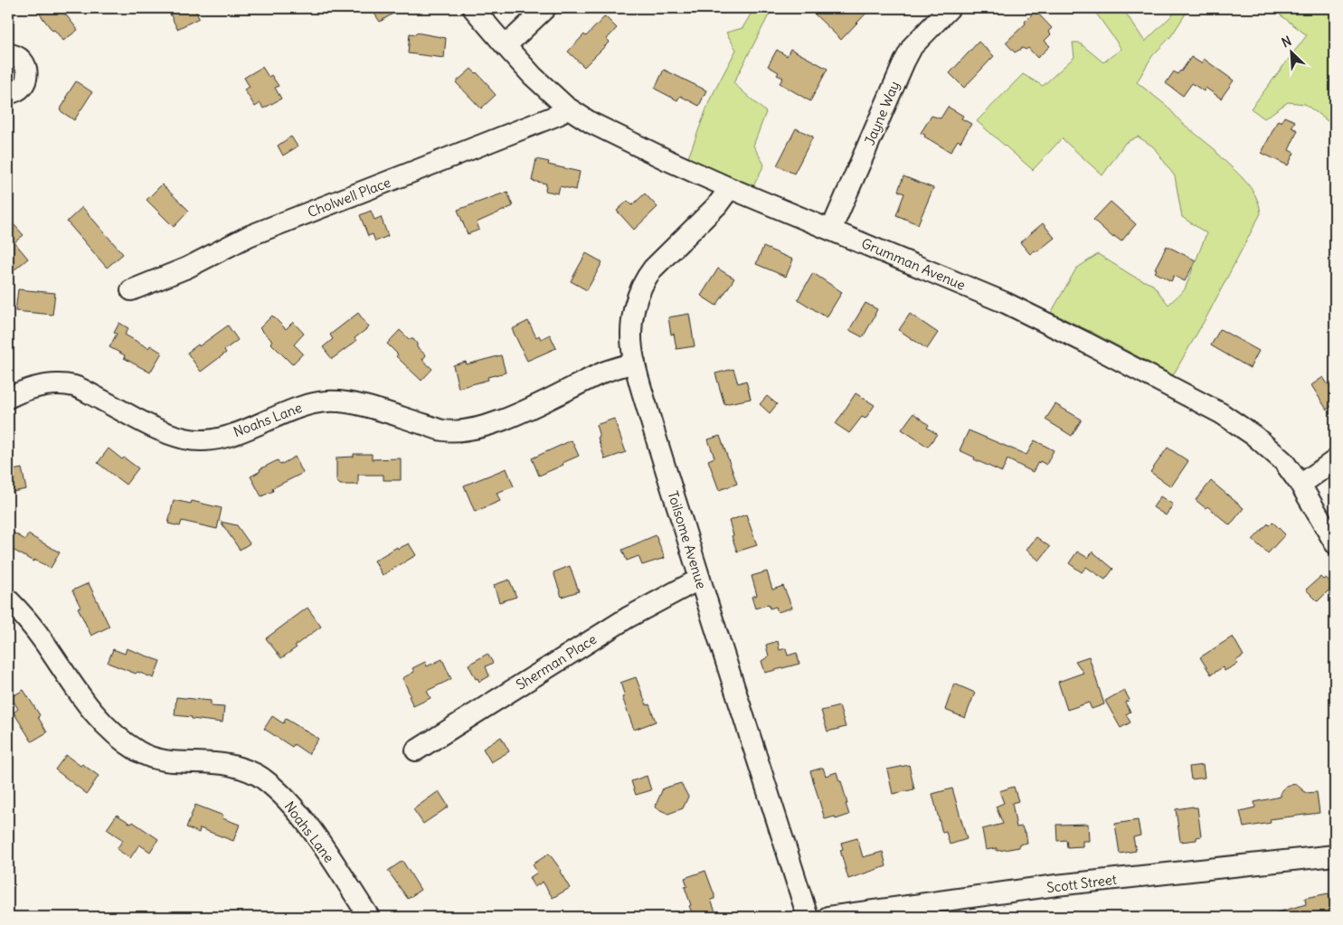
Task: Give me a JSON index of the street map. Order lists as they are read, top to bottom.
{
  "streets": {
    "street": [
      "Jayne Way",
      "Cholwell Place",
      "Grumman Avenue",
      "Noahs Lane",
      "Toilsome Avenue",
      "Sherman Place",
      "Scott Street"
    ]
  },
  "crossings": [
    ["Jayne Way", "Grumman Avenue"],
    ["Cholwell Place", "Grumman Avenue"],
    ["Grumman Avenue", "Toilsome Avenue"],
    ["Noahs Lane", "Toilsome Avenue"],
    ["Toilsome Avenue", "Sherman Place"]
  ],
  "north": "top left"
}
